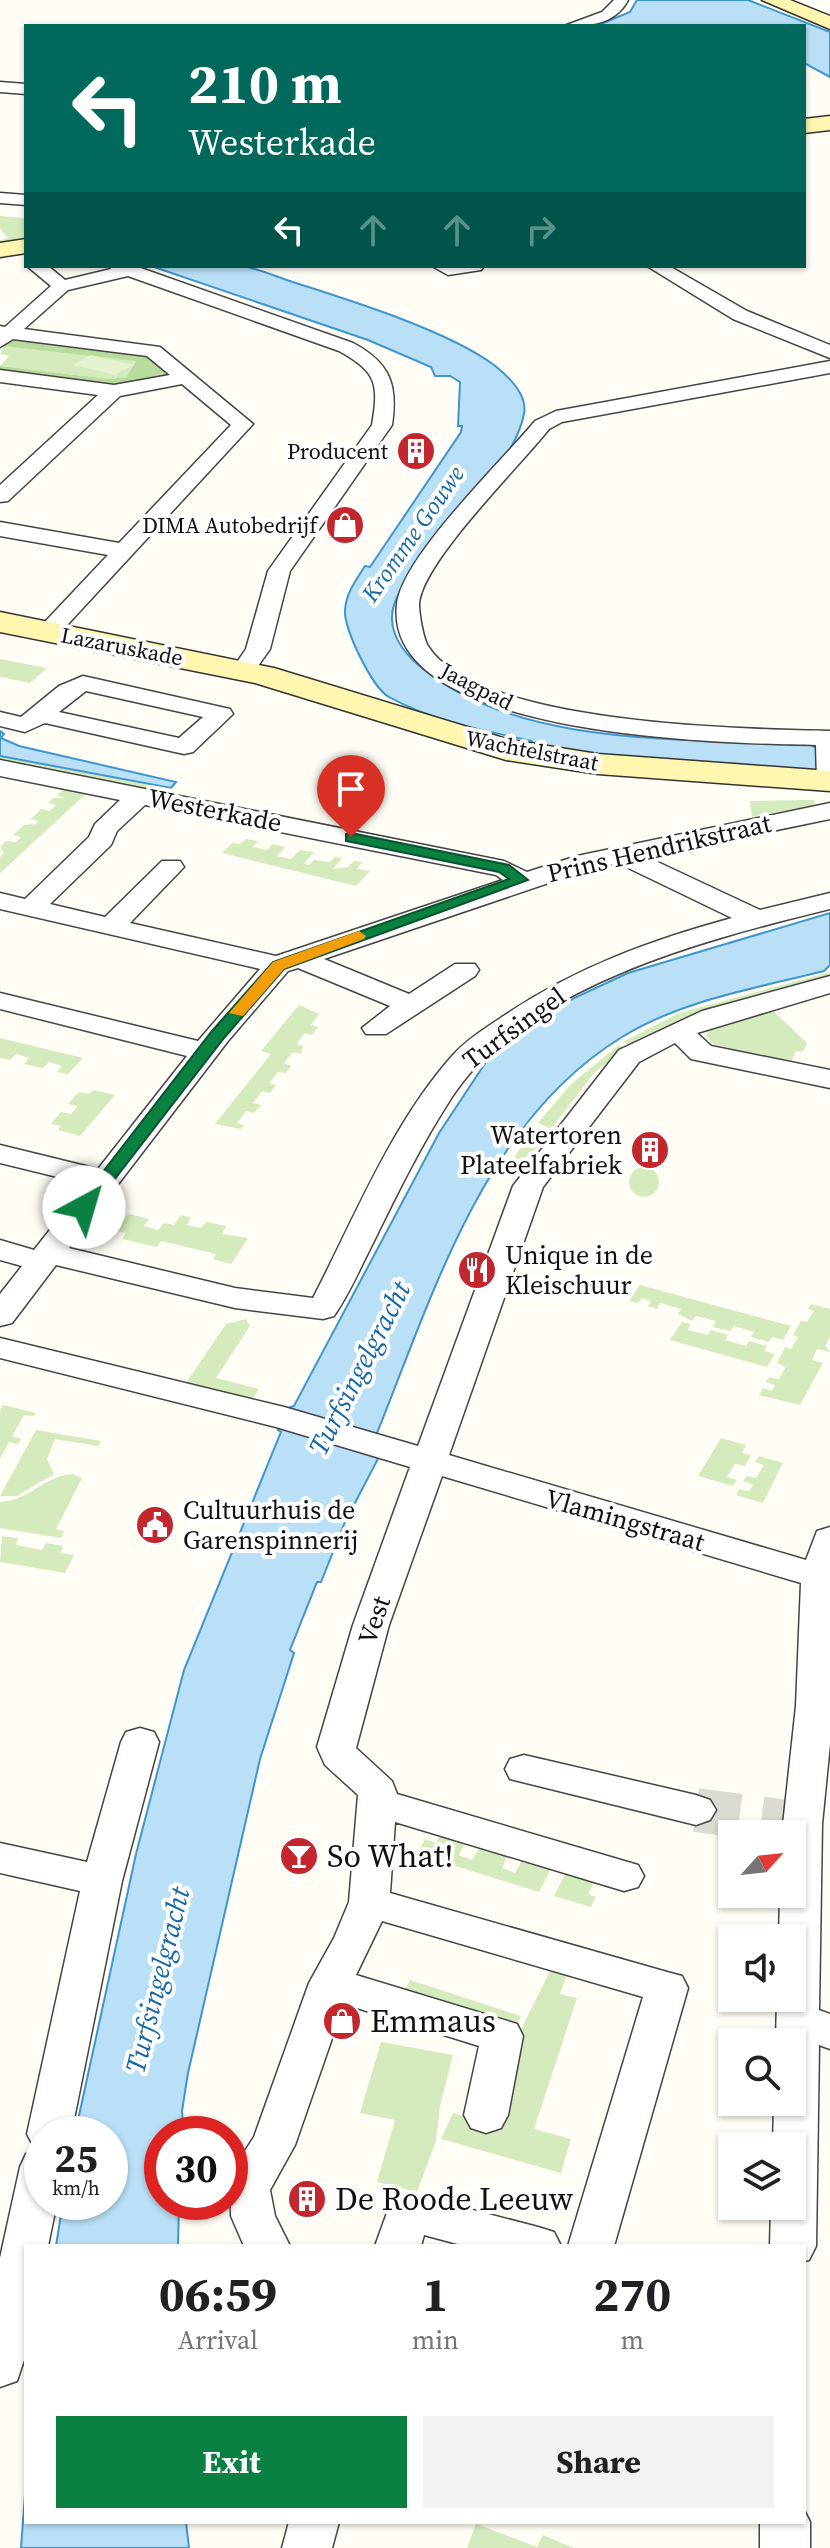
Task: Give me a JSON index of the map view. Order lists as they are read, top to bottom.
{
  "streets": {
    "main road": ["Lazaruskade", "Wachtelstraat"],
    "street": [
      "Jaagpad",
      "Westerkade",
      "Prins Hendrikstraat",
      "Turfsingel",
      "Vlamingstraat",
      "Vest"
    ]
  },
  "crossings": [
    ["Lazaruskade", "Wachtelstraat"],
    ["Jaagpad", "Wachtelstraat"],
    ["Westerkade", "Prins Hendrikstraat"],
    ["Vlamingstraat", "Vest"]
  ],
  "water": ["Kromme Gouwe", "Turfsingelgracht"],
  "places": {
    "building": ["Producent", "Watertoren Plateelfabriek", "De Roode Leeuw"],
    "shop": ["DIMA Autobedrijf", "Emmaus"],
    "restaurant": ["Unique in de Kleischuur"],
    "public building": ["Cultuurhuis de Garenspinnerij"],
    "bar": ["So What!"]
  },
  "north": "top right",
  "page": {
    "turn": ["210 m", "Westerkade"],
    "speed": "25 km/h",
    "limit": "30",
    "eta": [
      "06:59",
      "Arrival",
      "1",
      "min",
      "270",
      "m"
    ],
    "buttons": ["Exit", "Share"]
  }
}
